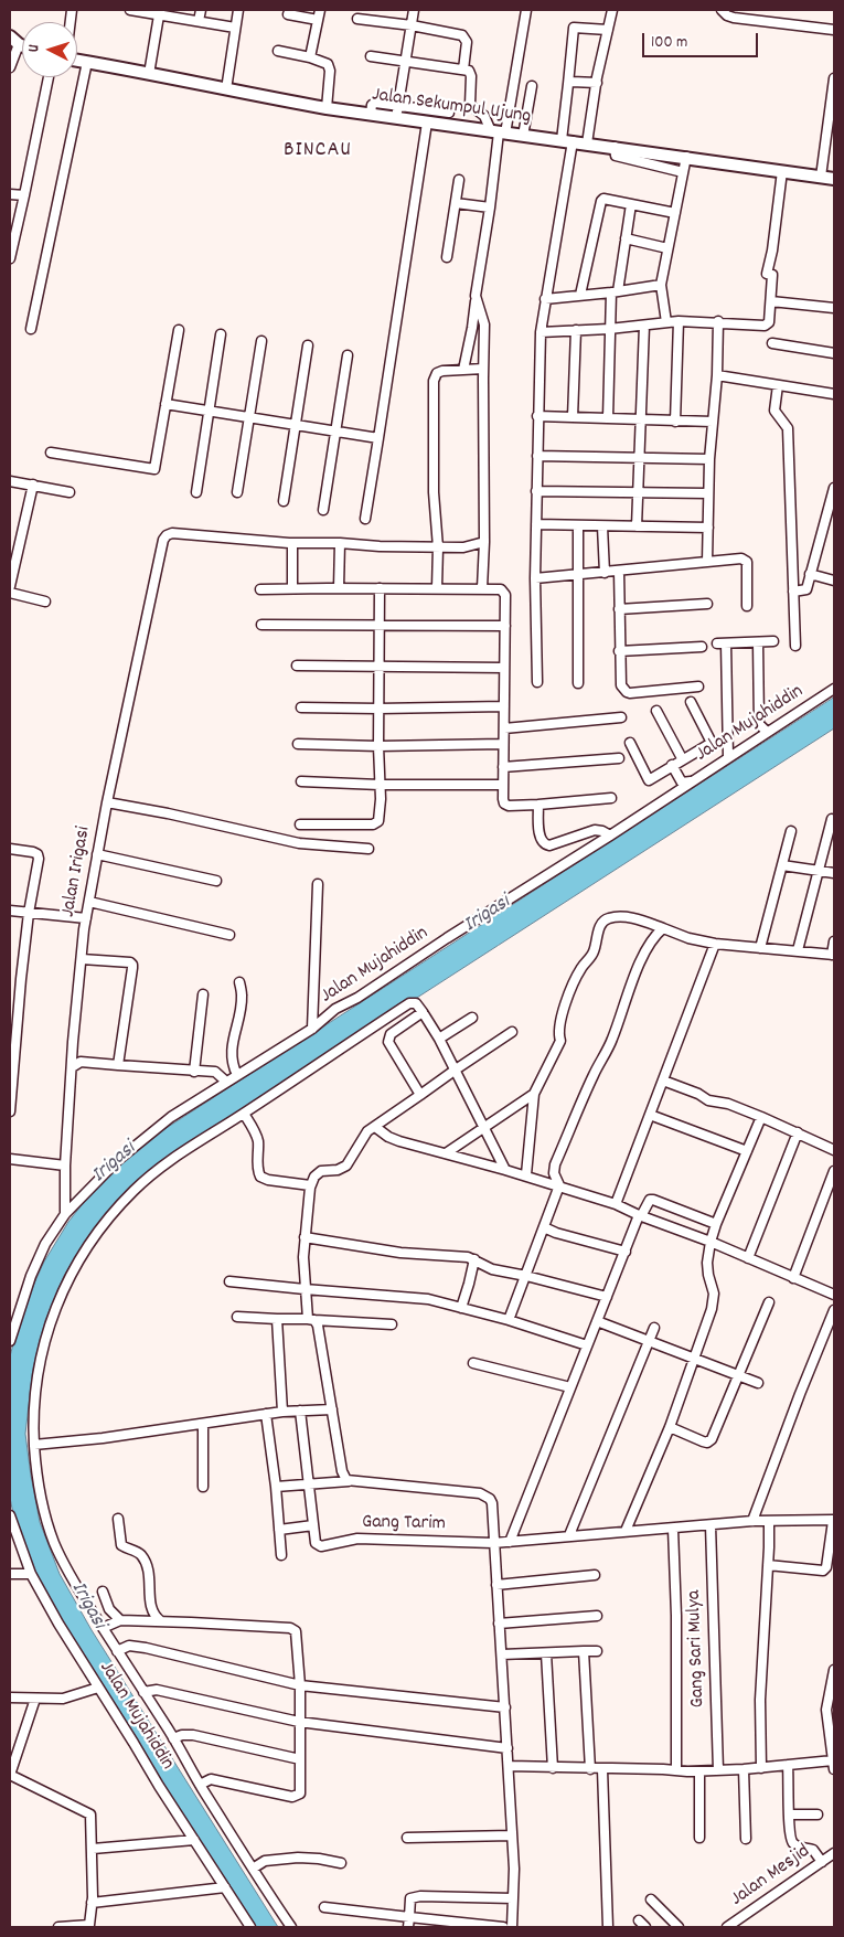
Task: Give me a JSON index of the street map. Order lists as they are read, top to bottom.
{
  "streets": {
    "main road": ["Jalan Sekumpul Ujung"],
    "street": [
      "Jalan Mujahiddin",
      "Jalan Irigasi",
      "Gang Tarim",
      "Gang Sari Mulya",
      "Jalan Mesjid"
    ]
  },
  "crossings": [
    ["Jalan Mujahiddin", "Jalan Irigasi"],
    ["Gang Tarim", "Gang Sari Mulya"]
  ],
  "districts": ["BINCAU"],
  "water": ["Irigasi"],
  "scale_bar": "100 m",
  "north": "left"
}
